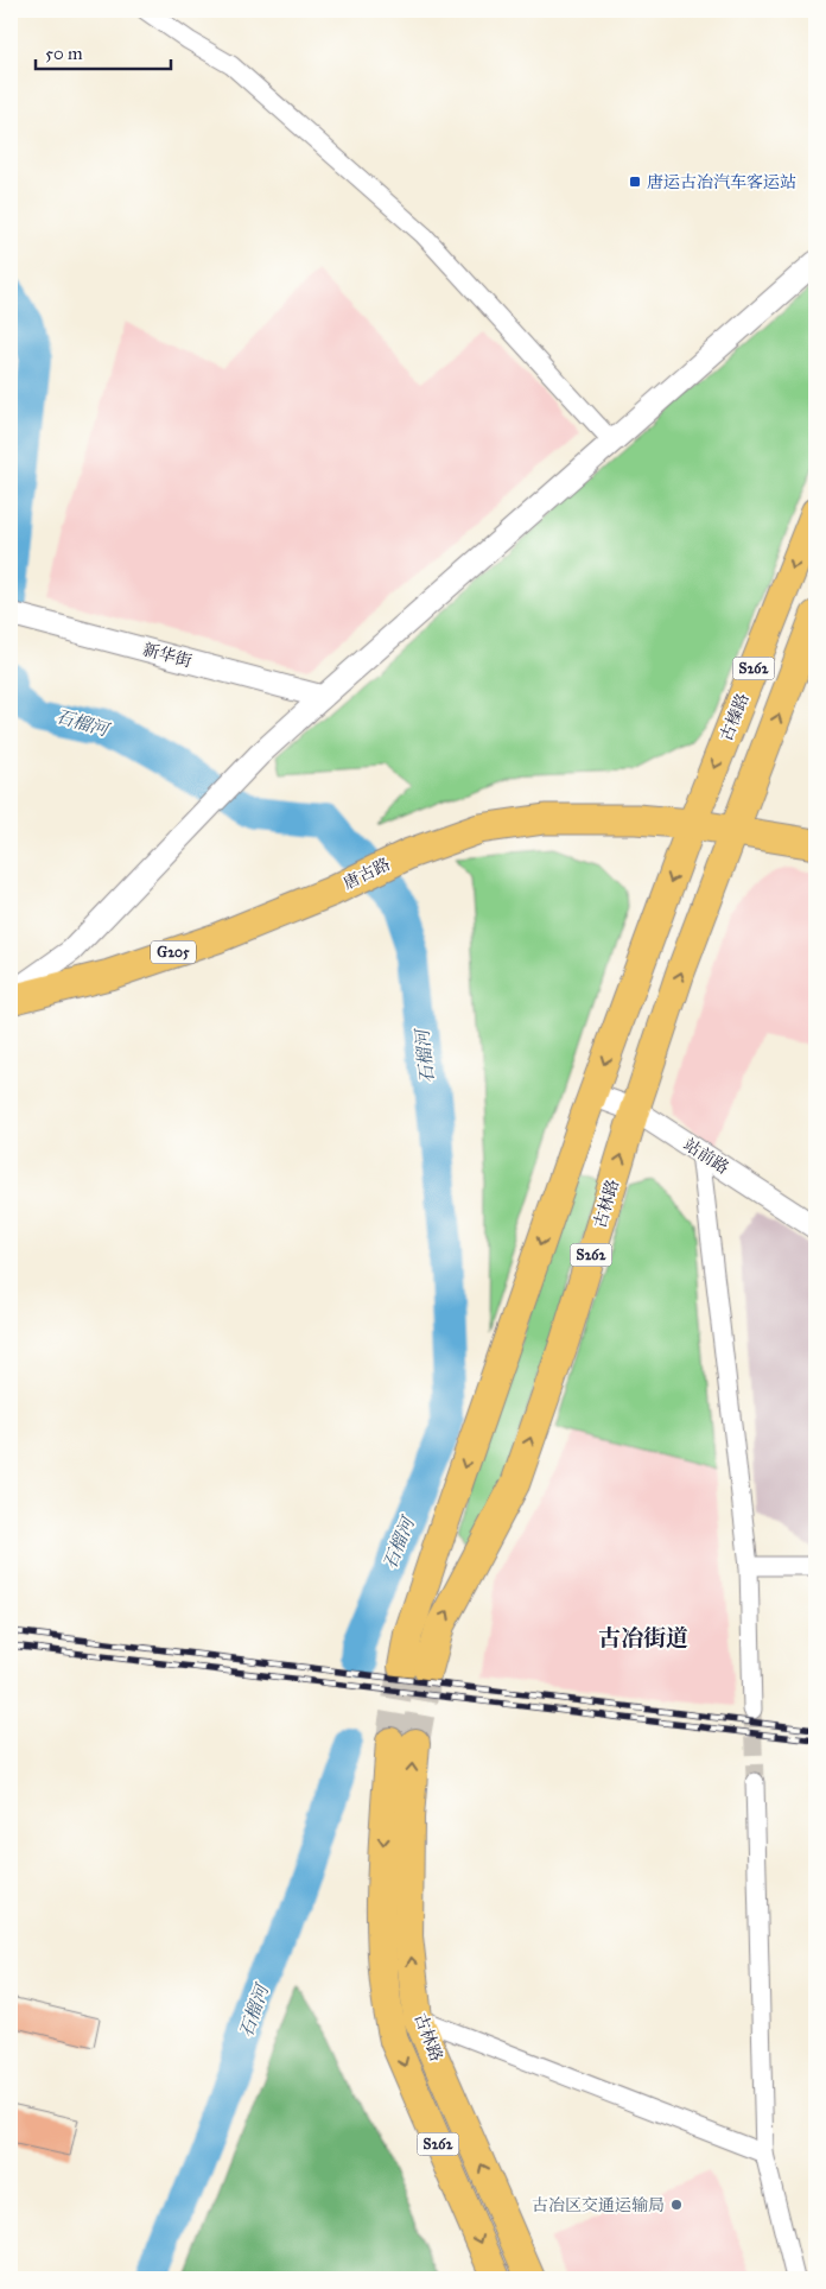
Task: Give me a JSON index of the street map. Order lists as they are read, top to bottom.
{
  "streets": {
    "highway": ["唐古路", "G205"],
    "main road": ["S262", "古榛路", "古林路"],
    "street": ["新华街", "站前路"]
  },
  "crossings": [
    ["S262", "唐古路"],
    ["S262", "G205"],
    ["S262", "古林路"],
    ["古榛路", "唐古路"],
    ["古榛路", "古林路"],
    ["唐古路", "G205"],
    ["唐古路", "古林路"],
    ["G205", "古林路"],
    ["站前路", "古林路"]
  ],
  "districts": ["古冶街道"],
  "water": ["石榴河"],
  "places": {
    "transit": ["唐运古冶汽车客运站"],
    "other": ["古冶区交通运输局"]
  },
  "scale_bar": "50 m"
}
